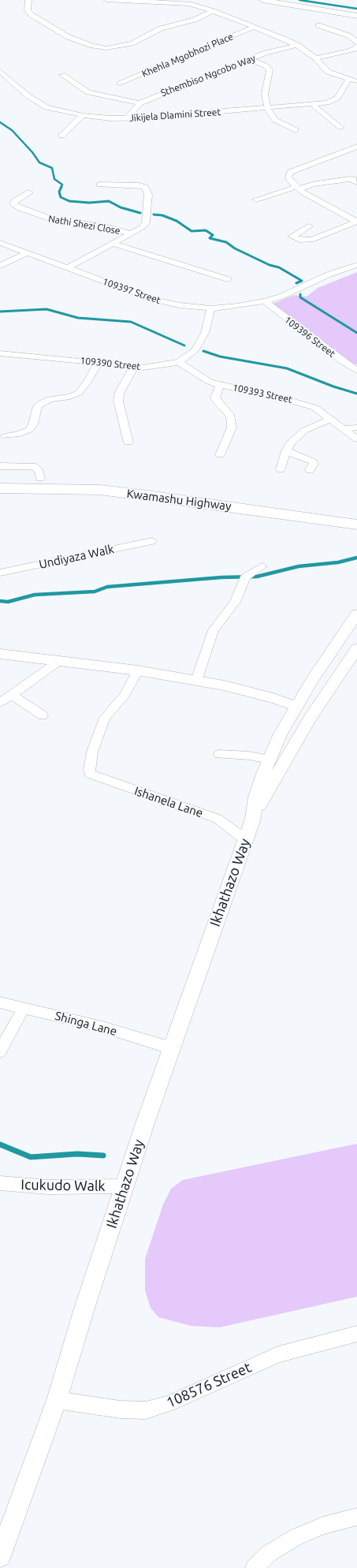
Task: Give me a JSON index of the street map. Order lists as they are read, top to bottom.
{
  "streets": {
    "main road": ["Kwamashu Highway"],
    "street": [
      "Khehla Mgobhozi Place",
      "Sthembiso Ngcobo Way",
      "Jikijela Dlamini Street",
      "Nathi Shezi Close",
      "109397 Street",
      "109396 Street",
      "109390 Street",
      "109393 Street",
      "Undiyaza Walk",
      "Ishanela Lane",
      "Ikhathazo Way",
      "Shinga Lane",
      "Icukudo Walk",
      "108576 Street"
    ]
  },
  "crossings": [
    ["109397 Street", "109396 Street"],
    ["109397 Street", "109390 Street"],
    ["109390 Street", "109393 Street"],
    ["Ishanela Lane", "Ikhathazo Way"],
    ["Ikhathazo Way", "Shinga Lane"],
    ["Ikhathazo Way", "Icukudo Walk"],
    ["Ikhathazo Way", "108576 Street"]
  ]
}
